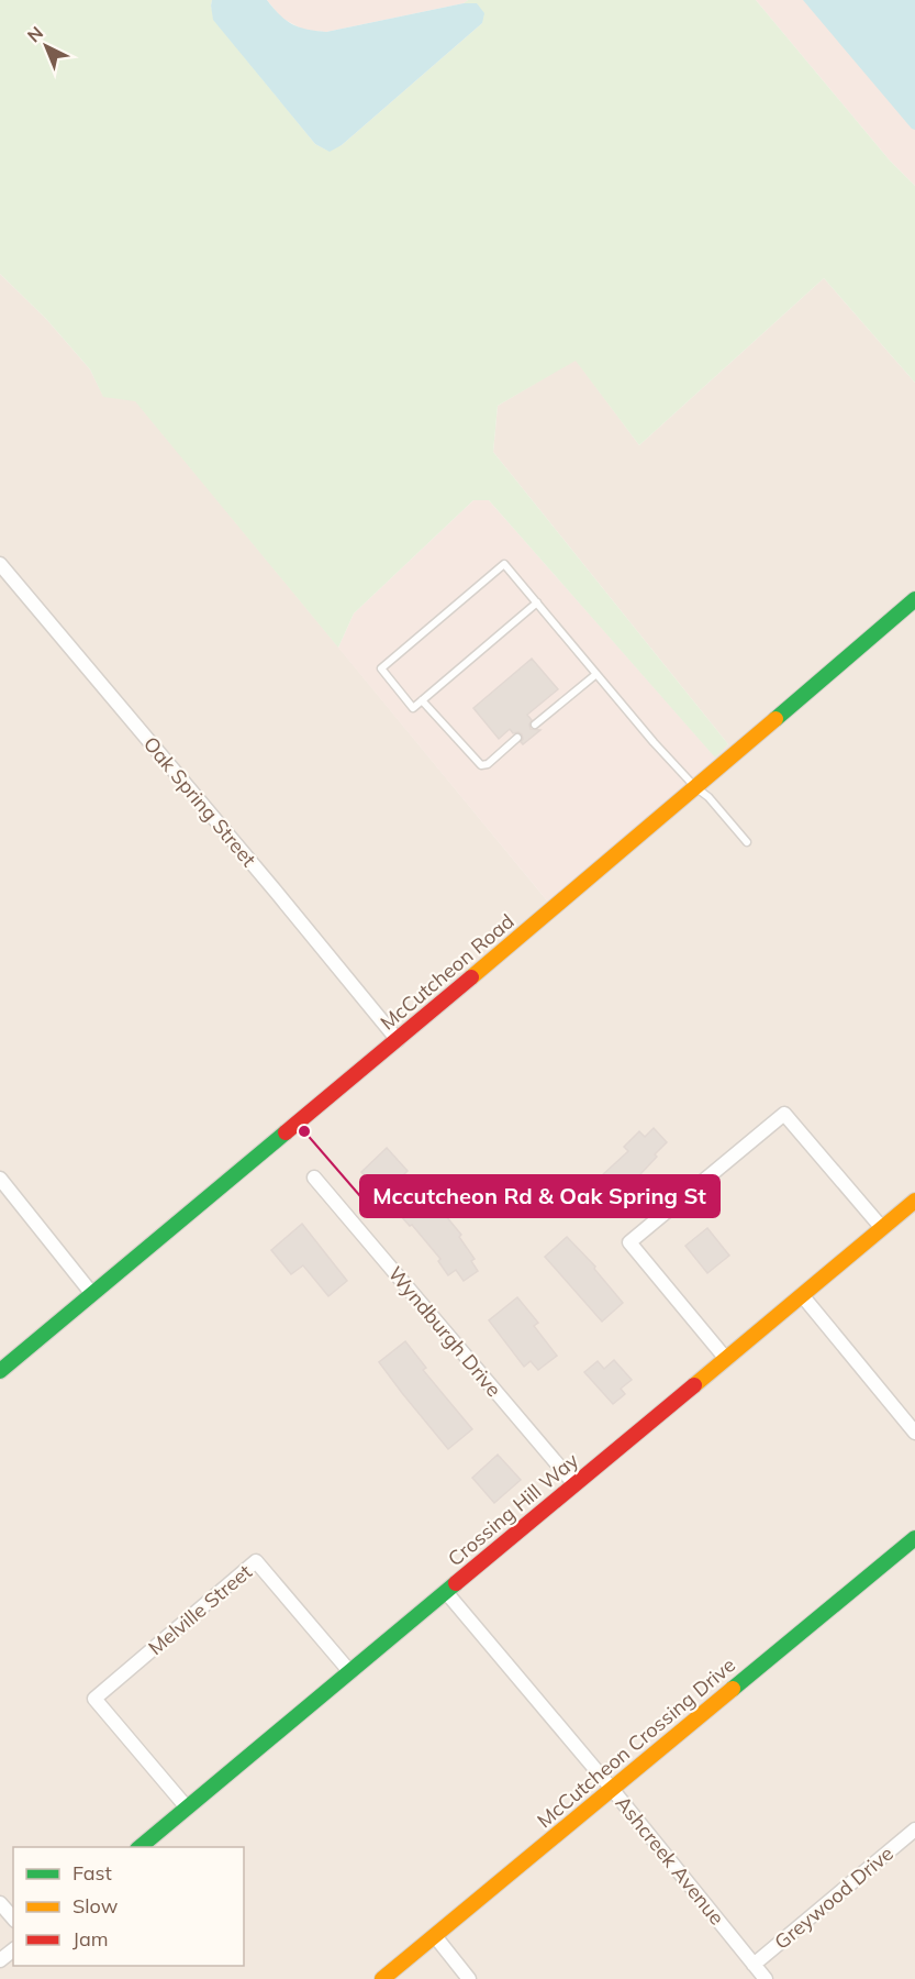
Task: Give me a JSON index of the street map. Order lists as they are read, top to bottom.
{
  "streets": {
    "street": [
      "Oak Spring Street",
      "McCutcheon Road",
      "Wyndburgh Drive",
      "Crossing Hill Way",
      "Melville Street",
      "McCutcheon Crossing Drive",
      "Ashcreek Avenue",
      "Greywood Drive"
    ]
  },
  "crossings": [
    ["Oak Spring Street", "McCutcheon Road"],
    ["Wyndburgh Drive", "Crossing Hill Way"],
    ["Crossing Hill Way", "Melville Street"],
    ["Crossing Hill Way", "Ashcreek Avenue"],
    ["McCutcheon Crossing Drive", "Ashcreek Avenue"],
    ["Ashcreek Avenue", "Greywood Drive"]
  ],
  "places": ["Mccutcheon Rd & Oak Spring St"],
  "legend": ["Fast", "Slow", "Jam"],
  "north": "top left"
}
